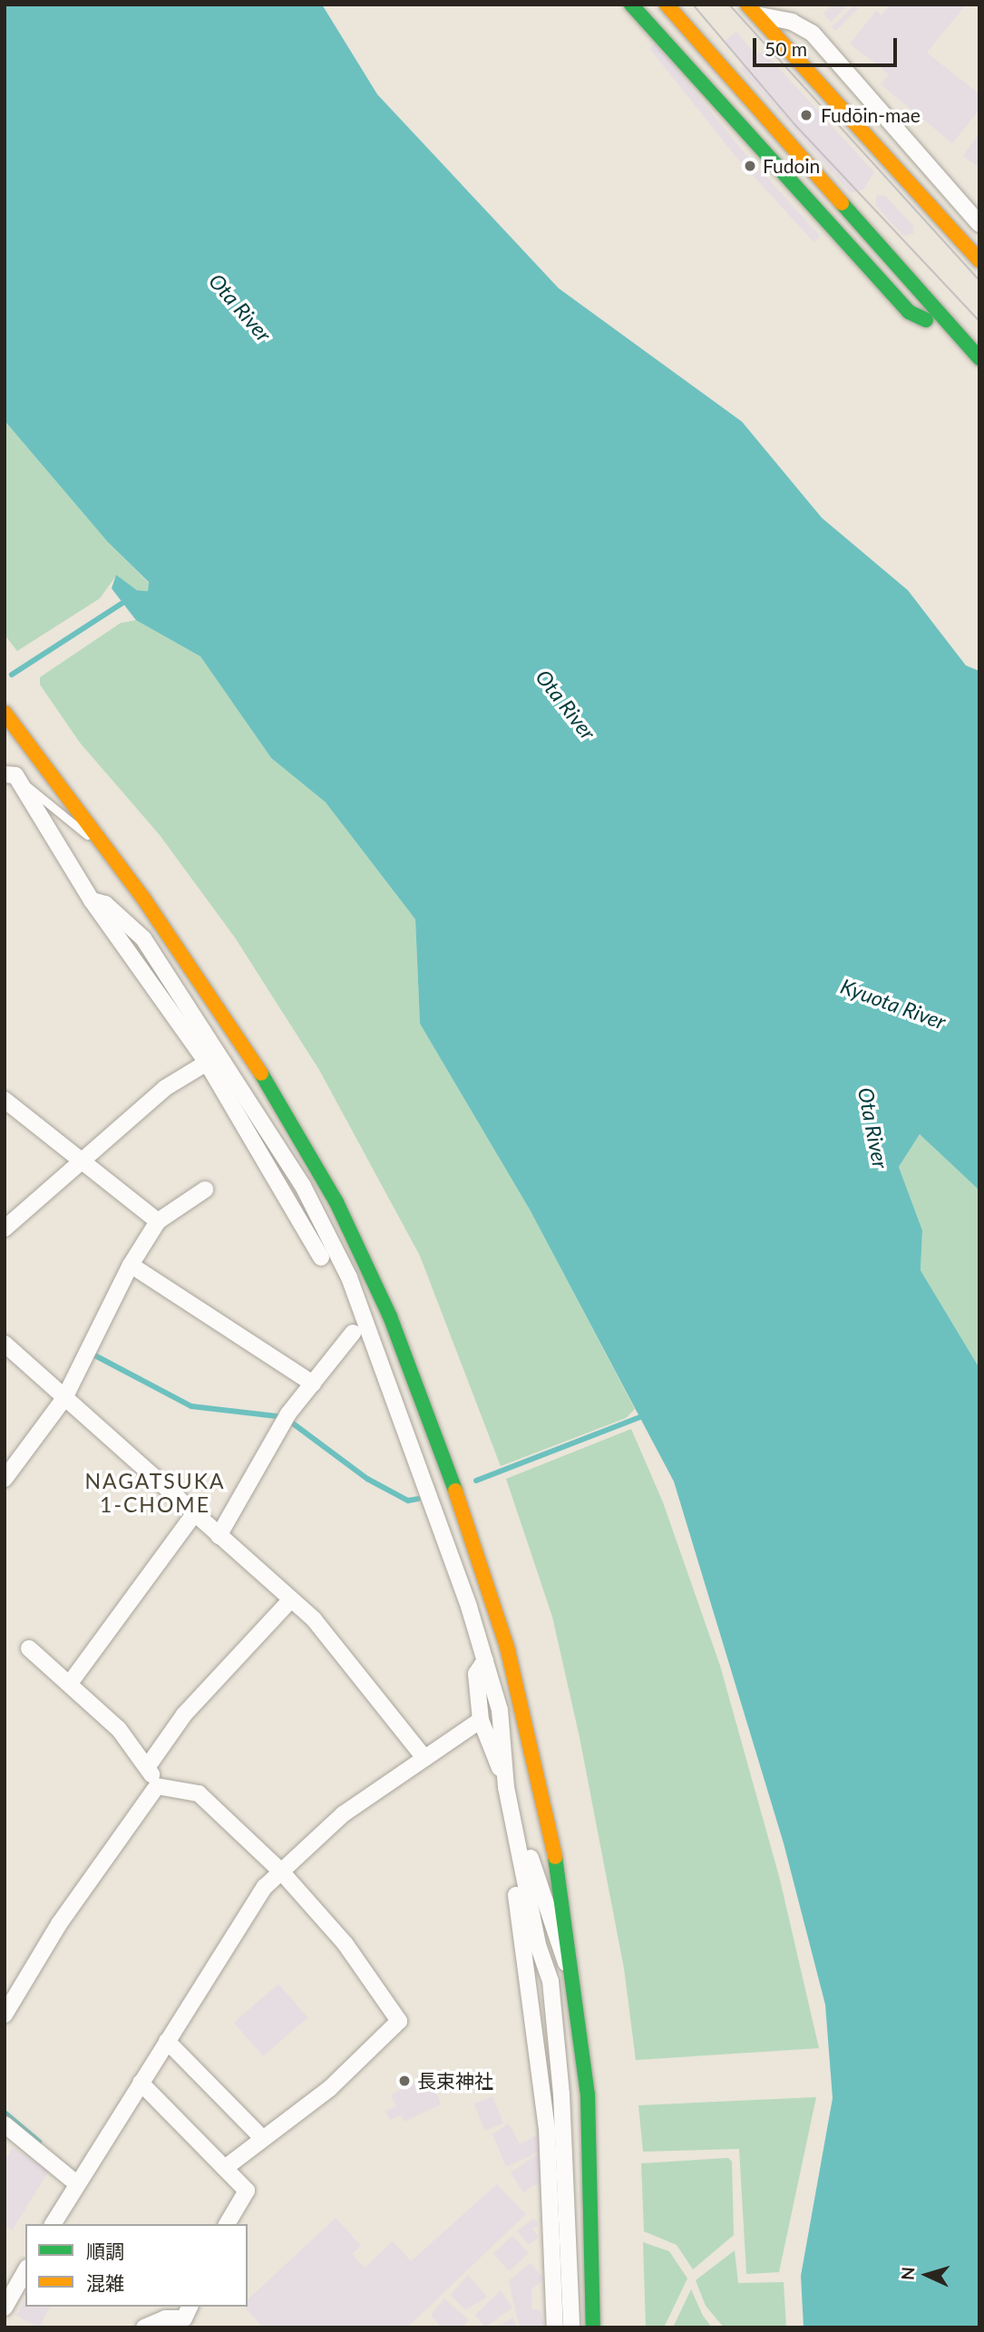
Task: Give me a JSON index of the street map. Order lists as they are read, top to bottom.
{
  "districts": ["NAGATSUKA 1-CHOME"],
  "water": ["Ota River", "Kyuota River"],
  "places": ["Fudōin-mae", "Fudoin", "長束神社"],
  "legend": ["順調", "混雑"],
  "scale_bar": "50 m",
  "north": "left"
}
